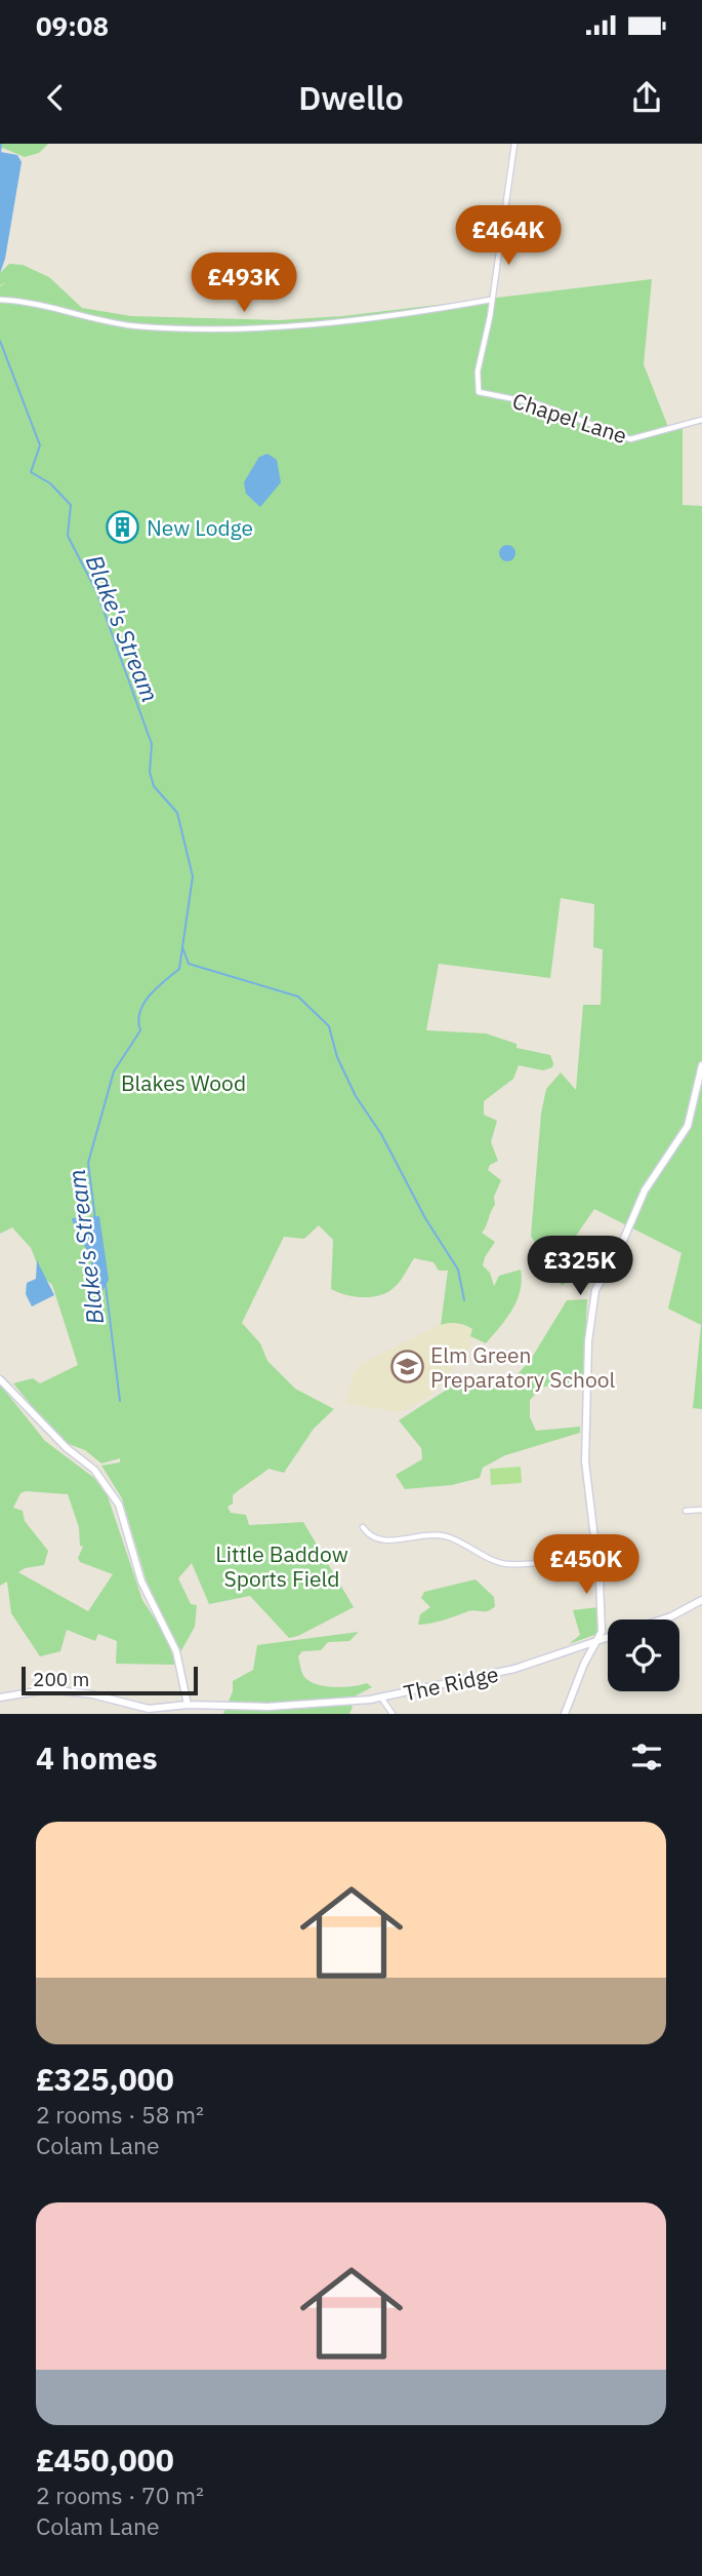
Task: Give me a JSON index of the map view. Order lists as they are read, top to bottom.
{
  "streets": {
    "street": ["Chapel Lane", "The Ridge"]
  },
  "water": ["Blake's Stream"],
  "parks": ["Blakes Wood", "Little Baddow Sports Field"],
  "places": {
    "building": ["New Lodge"],
    "school or university": ["Elm Green Preparatory School"]
  },
  "scale_bar": "200 m",
  "page": {
    "status": "09:08",
    "header": "Dwello",
    "price": [
      "£464K",
      "£493K",
      "£325K",
      "£450K"
    ],
    "scale": "200 m",
    "heading": "4 homes",
    "list": [
      {
        "name": "£325,000",
        "note": "2 rooms · 58 m² · Colam Lane"
      },
      {
        "name": "£450,000",
        "note": "2 rooms · 70 m² · Colam Lane"
      }
    ]
  }
}
